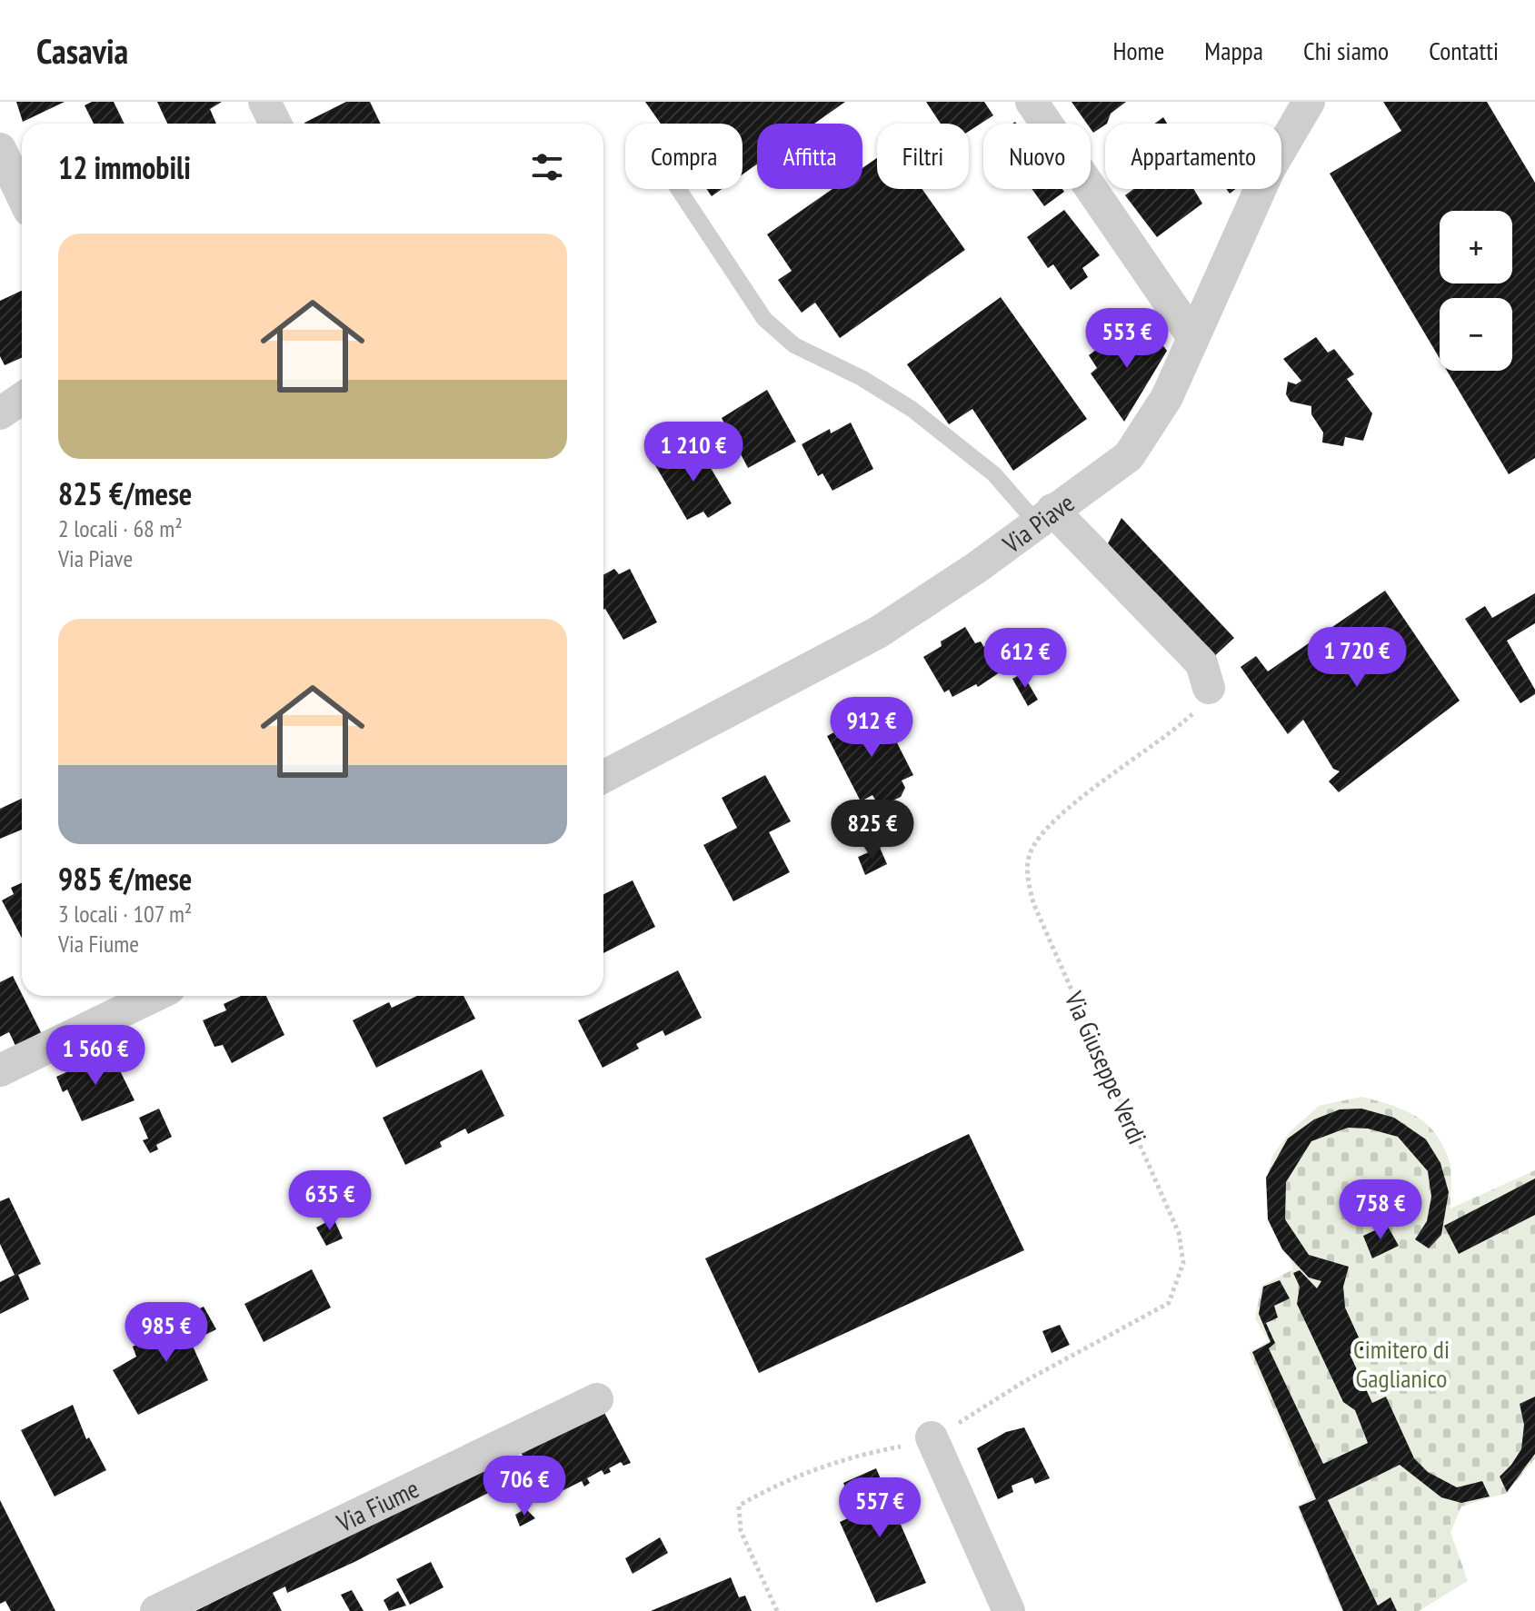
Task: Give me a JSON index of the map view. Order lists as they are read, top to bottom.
{
  "streets": {
    "street": ["Via Piave", "Via Fiume"],
    "path": ["Via Giuseppe Verdi"]
  },
  "parks": ["Cimitero di Gaglianico"],
  "page": {
    "header": "Casavia",
    "nav": [
      "Home",
      "Mappa",
      "Chi siamo",
      "Contatti"
    ],
    "chip": [
      "Compra",
      "Affitta",
      "Filtri",
      "Nuovo",
      "Appartamento"
    ],
    "heading": "12 immobili",
    "map_buttons": ["+", "−"],
    "list": [
      {
        "name": "825 €/mese",
        "note": "2 locali · 68 m² · Via Piave"
      },
      {
        "name": "985 €/mese",
        "note": "3 locali · 107 m² · Via Fiume"
      }
    ],
    "price": [
      "553 €",
      "1 210 €",
      "1 720 €",
      "612 €",
      "912 €",
      "825 €",
      "1 560 €",
      "635 €",
      "758 €",
      "985 €",
      "706 €",
      "557 €"
    ]
  }
}
